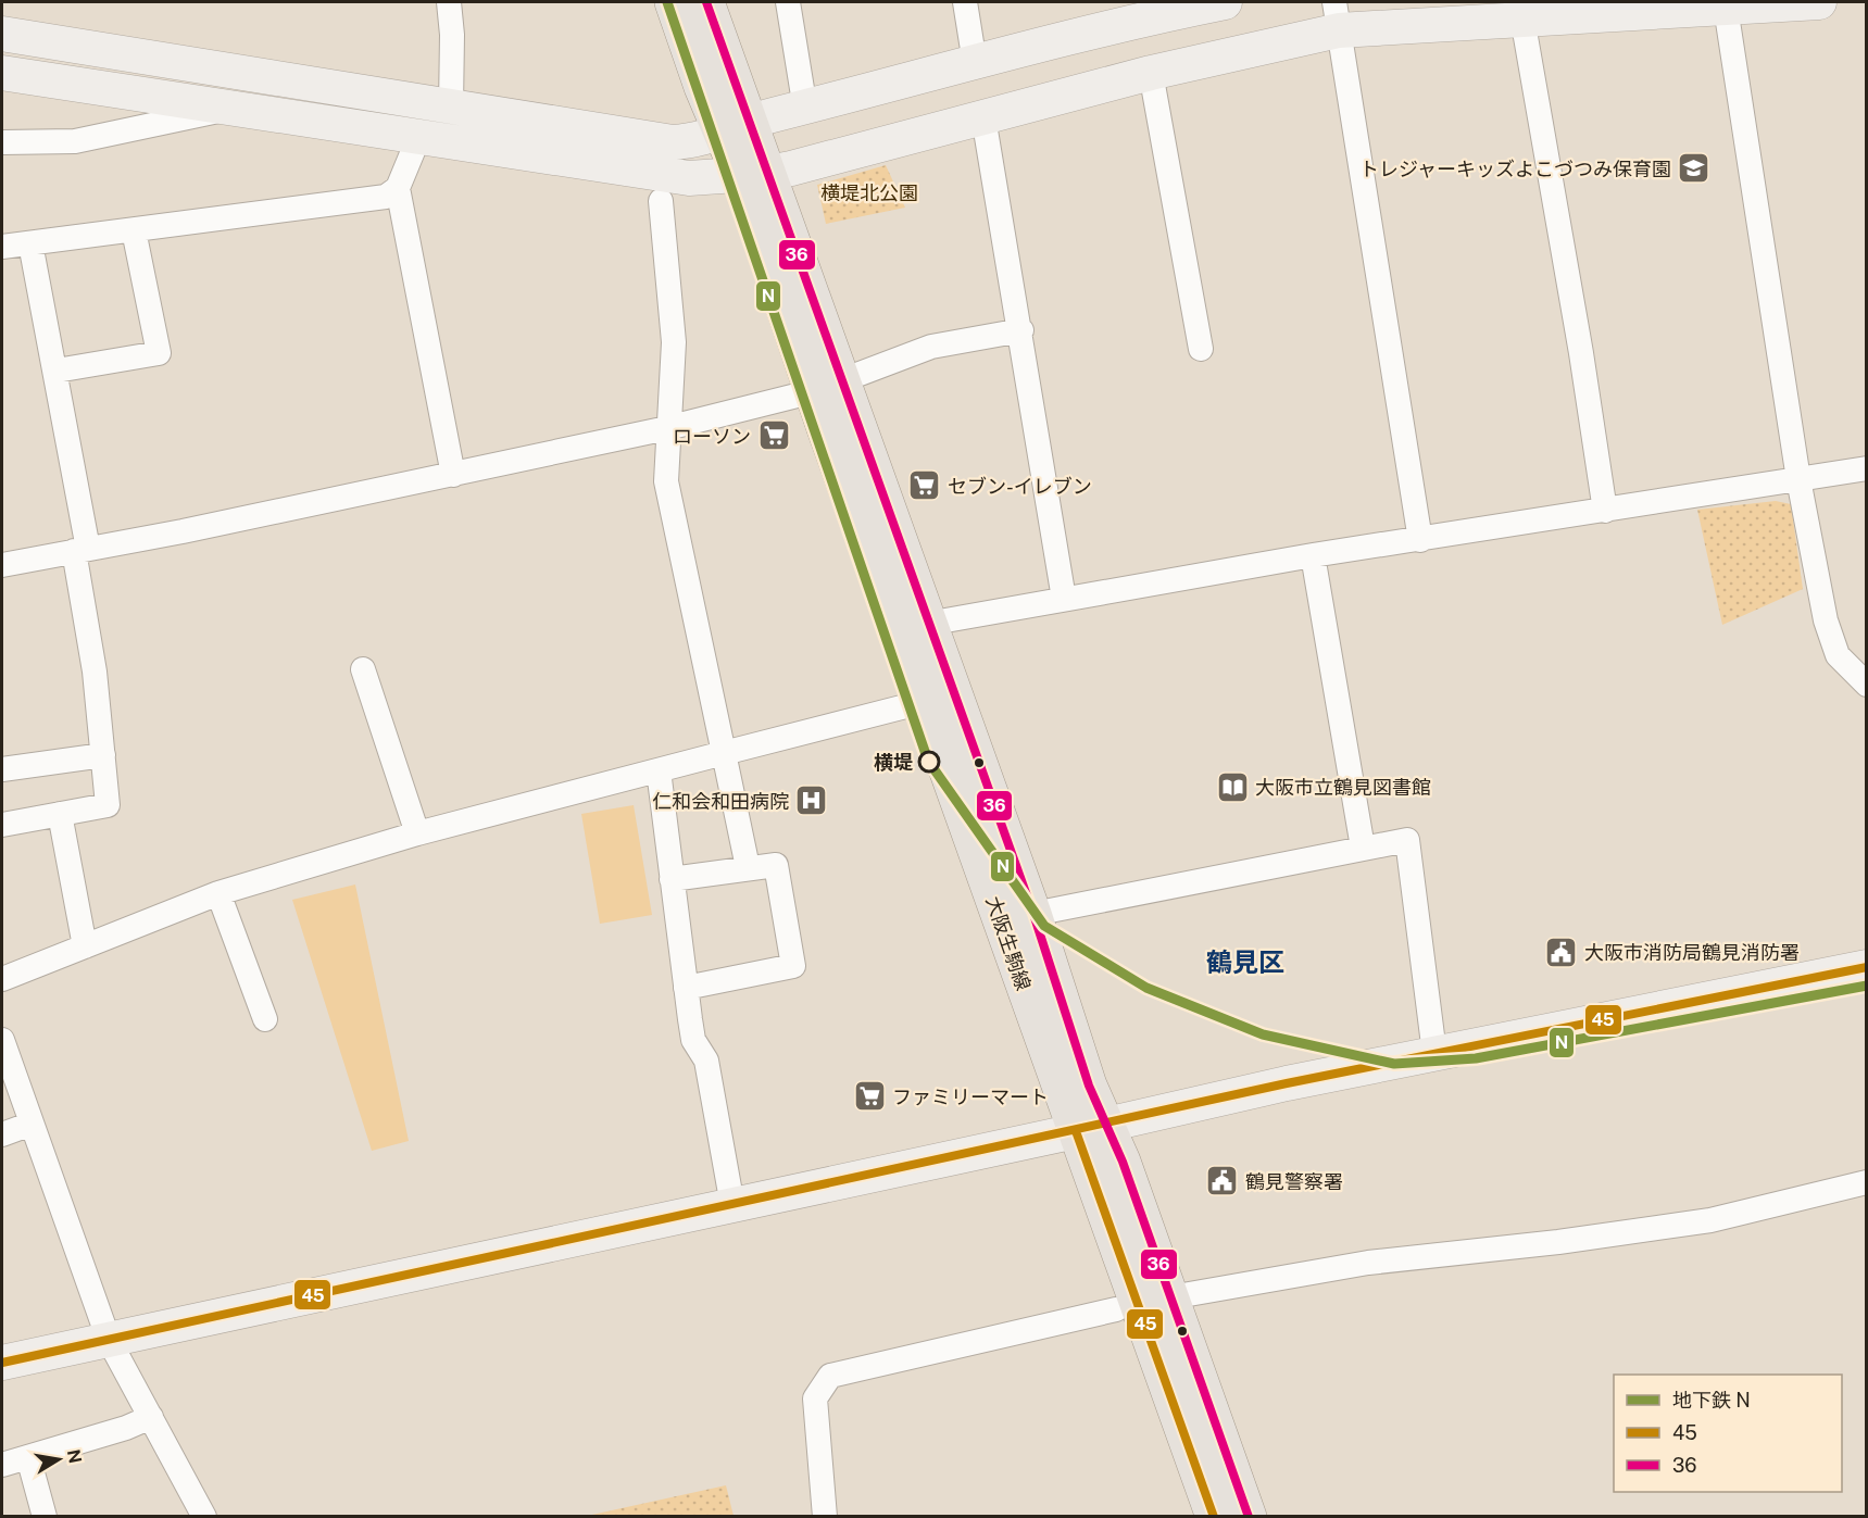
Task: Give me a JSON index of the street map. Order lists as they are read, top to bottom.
{
  "streets": {
    "main road": ["大阪生駒線"]
  },
  "districts": ["鶴見区"],
  "parks": ["横堤北公園"],
  "places": {
    "school or university": ["トレジャーキッズよこづつみ保育園"],
    "supermarket": ["ローソン", "セブン-イレブン", "ファミリーマート"],
    "other": ["横堤"],
    "library": ["大阪市立鶴見図書館"],
    "hospital": ["仁和会和田病院"],
    "public building": ["大阪市消防局鶴見消防署", "鶴見警察署"]
  },
  "lines": ["metro line N", "transit line 36", "transit line 45"],
  "legend": ["地下鉄 N", "45", "36"],
  "north": "right"
}
